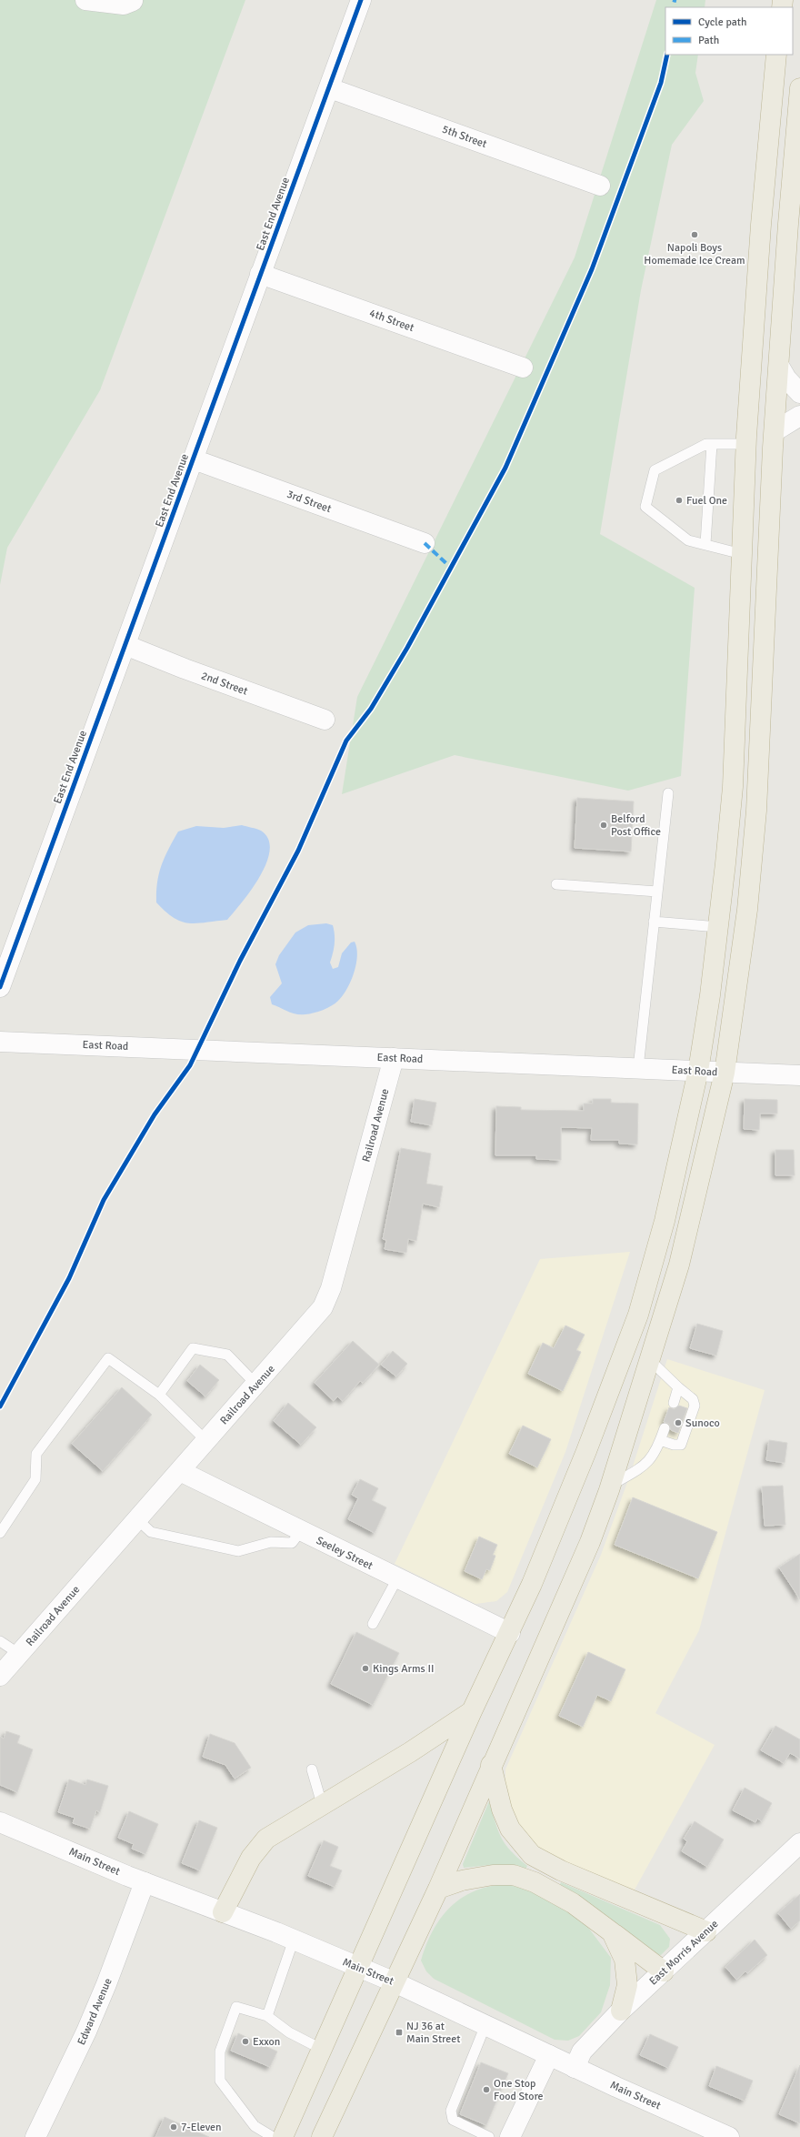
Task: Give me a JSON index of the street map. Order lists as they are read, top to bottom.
{
  "streets": {
    "street": [
      "5th Street",
      "East End Avenue",
      "4th Street",
      "3rd Street",
      "2nd Street",
      "East Road",
      "Railroad Avenue",
      "Seeley Street",
      "Main Street",
      "East Morris Avenue",
      "Edward Avenue"
    ]
  },
  "crossings": [
    ["5th Street", "East End Avenue"],
    ["East End Avenue", "4th Street"],
    ["East End Avenue", "3rd Street"],
    ["East End Avenue", "2nd Street"],
    ["East Road", "Railroad Avenue"],
    ["Railroad Avenue", "Seeley Street"],
    ["Main Street", "East Morris Avenue"],
    ["Main Street", "Edward Avenue"]
  ],
  "places": {
    "other": [
      "Napoli Boys Homemade Ice Cream",
      "Fuel One",
      "Belford Post Office",
      "Sunoco",
      "Kings Arms II",
      "Exxon",
      "One Stop Food Store",
      "7-Eleven"
    ],
    "transit": ["NJ 36 at Main Street"]
  },
  "legend": ["Cycle path", "Path"]
}
